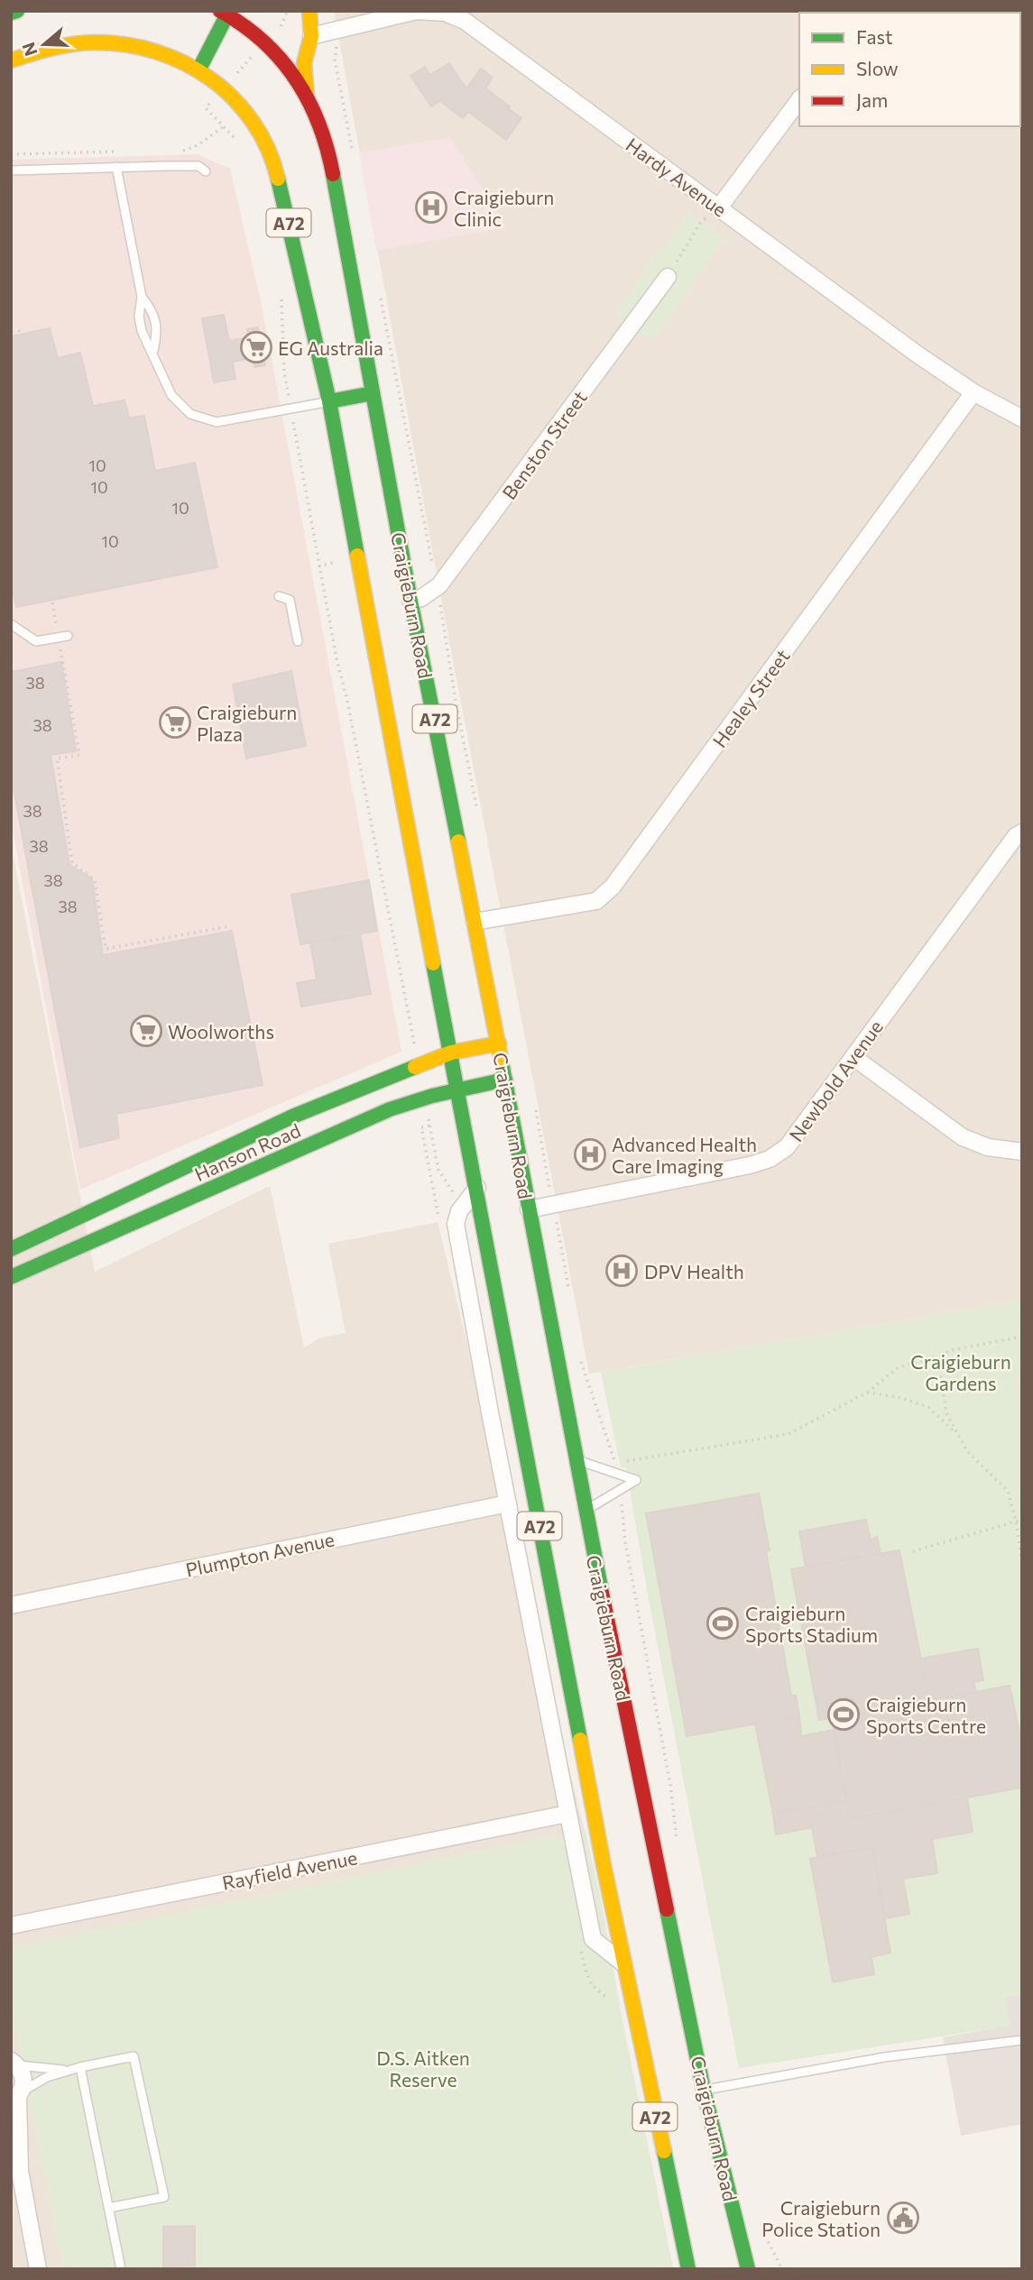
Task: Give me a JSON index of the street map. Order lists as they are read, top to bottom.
{
  "streets": {
    "main road": ["A72", "Craigieburn Road", "Hanson Road"],
    "street": [
      "Hardy Avenue",
      "Benston Street",
      "Healey Street",
      "Newbold Avenue",
      "Plumpton Avenue",
      "Rayfield Avenue"
    ]
  },
  "crossings": [
    ["Hardy Avenue", "Healey Street"],
    ["A72", "Craigieburn Road"],
    ["A72", "Hanson Road"],
    ["Benston Street", "Craigieburn Road"],
    ["Craigieburn Road", "Healey Street"],
    ["Craigieburn Road", "Newbold Avenue"],
    ["Craigieburn Road", "Hanson Road"]
  ],
  "parks": ["Craigieburn Gardens", "D.S. Aitken Reserve"],
  "places": {
    "hospital": ["Craigieburn Clinic", "Advanced Health Care Imaging", "DPV Health"],
    "supermarket": ["EG Australia", "Craigieburn Plaza", "Woolworths"],
    "sports": ["Craigieburn Sports Stadium", "Craigieburn Sports Centre"],
    "public building": ["Craigieburn Police Station"]
  },
  "house_numbers": [
    "10",
    "10",
    "10",
    "10",
    "38",
    "38",
    "38",
    "38",
    "38",
    "38"
  ],
  "legend": ["Fast", "Slow", "Jam"],
  "north": "left"
}
